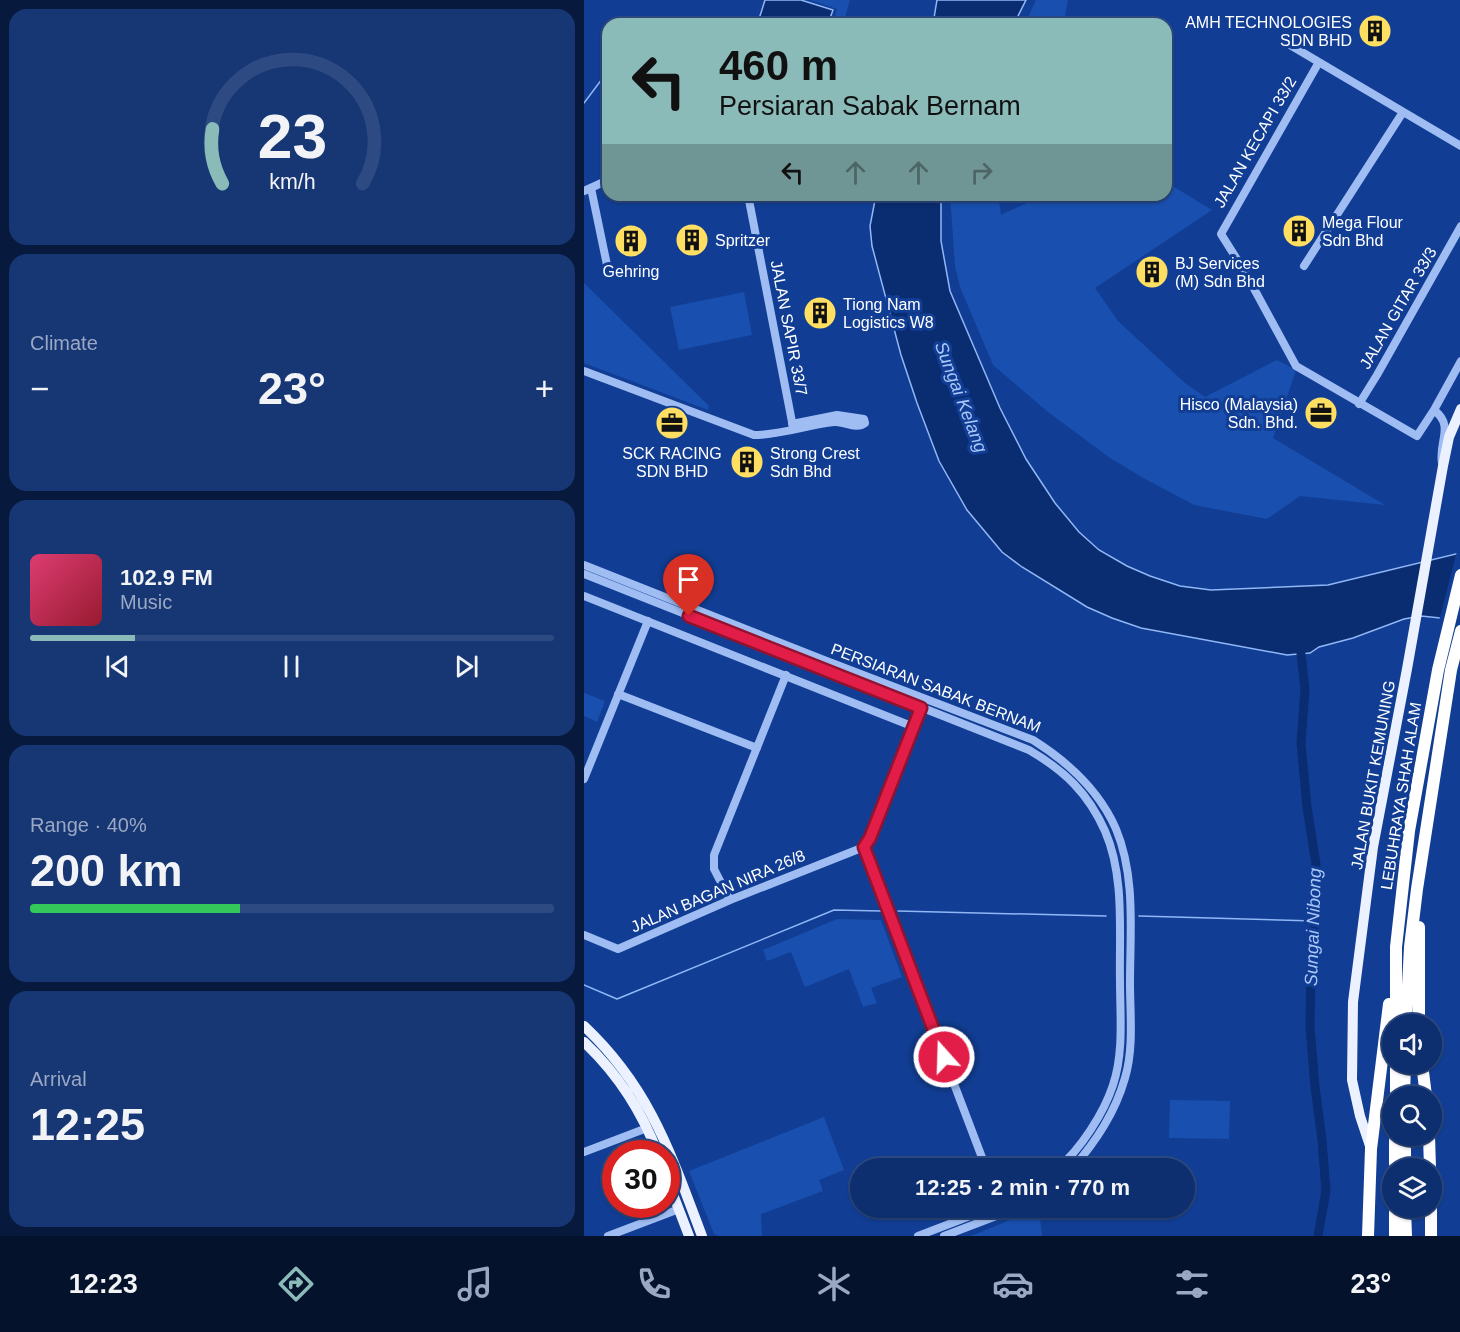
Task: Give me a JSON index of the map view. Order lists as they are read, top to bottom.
{
  "streets": {
    "highway": ["LEBUHRAYA SHAH ALAM"],
    "main road": ["JALAN BUKIT KEMUNING"],
    "street": [
      "JALAN KECAPI 33/2",
      "JALAN GITAR 33/3",
      "JALAN SAPIR 33/7",
      "PERSIARAN SABAK BERNAM",
      "JALAN BAGAN NIRA 26/8"
    ]
  },
  "crossings": [
    ["JALAN KECAPI 33/2", "JALAN GITAR 33/3"]
  ],
  "water": ["Sungai Kelang", "Sungai Nibong"],
  "places": {
    "building": [
      "AMH TECHNOLOGIES SDN BHD",
      "Mega Flour Sdn Bhd",
      "Spritzer",
      "Gehring",
      "BJ Services (M) Sdn Bhd",
      "Tiong Nam Logistics W8",
      "Strong Crest Sdn Bhd"
    ],
    "office": ["Hisco (Malaysia) Sdn. Bhd.", "SCK RACING SDN BHD"]
  },
  "page": {
    "turn": ["460 m", "Persiaran Sabak Bernam"],
    "tile": [
      "Climate",
      ["Range · 40%", "200 km"],
      ["Arrival", "12:25"]
    ],
    "heat": ["−", "23°", "+"],
    "song": ["102.9 FM", "Music"],
    "limit": "30",
    "trip": "12:25 · 2 min · 770 m",
    "tabs": ["12:23", "23°"],
    "gauge": ["23", "km/h"]
  }
}
